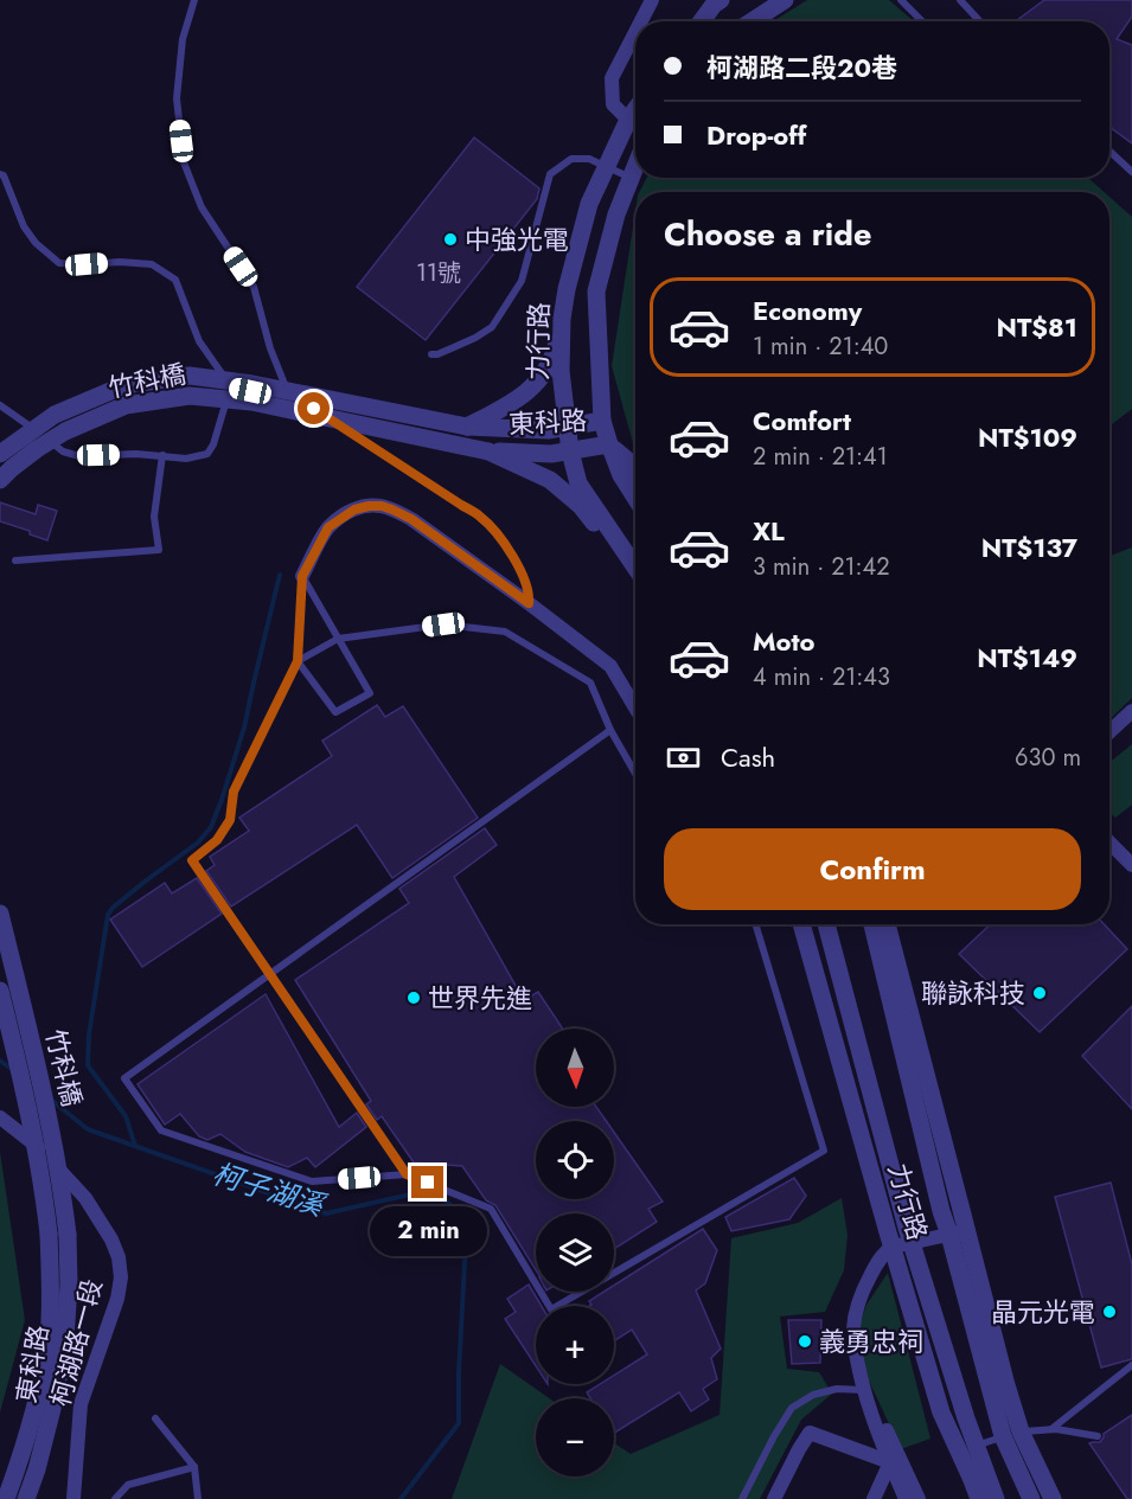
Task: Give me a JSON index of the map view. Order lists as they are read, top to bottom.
{
  "streets": {
    "street": [
      "力行路",
      "竹科橋",
      "東科路",
      "柯湖路一段"
    ]
  },
  "crossings": [
    ["力行路", "東科路"],
    ["竹科橋", "東科路"]
  ],
  "water": ["柯子湖溪"],
  "places": [
    "中強光電",
    "聯詠科技",
    "世界先進",
    "晶元光電",
    "義勇忠祠"
  ],
  "house_numbers": ["11號"],
  "north": "bottom",
  "page": {
    "banner": ["柯湖路二段20巷", "Drop-off"],
    "heading": "Choose a ride",
    "list": [
      {
        "name": "Economy",
        "note": "1 min · 21:40",
        "value": "NT$81"
      },
      {
        "name": "Comfort",
        "note": "2 min · 21:41",
        "value": "NT$109"
      },
      {
        "name": "XL",
        "note": "3 min · 21:42",
        "value": "NT$137"
      },
      {
        "name": "Moto",
        "note": "4 min · 21:43",
        "value": "NT$149"
      }
    ],
    "pay": ["Cash", "630 m"],
    "buttons": "Confirm",
    "map_buttons": ["+", "−"],
    "bubble": "2 min"
  }
}
